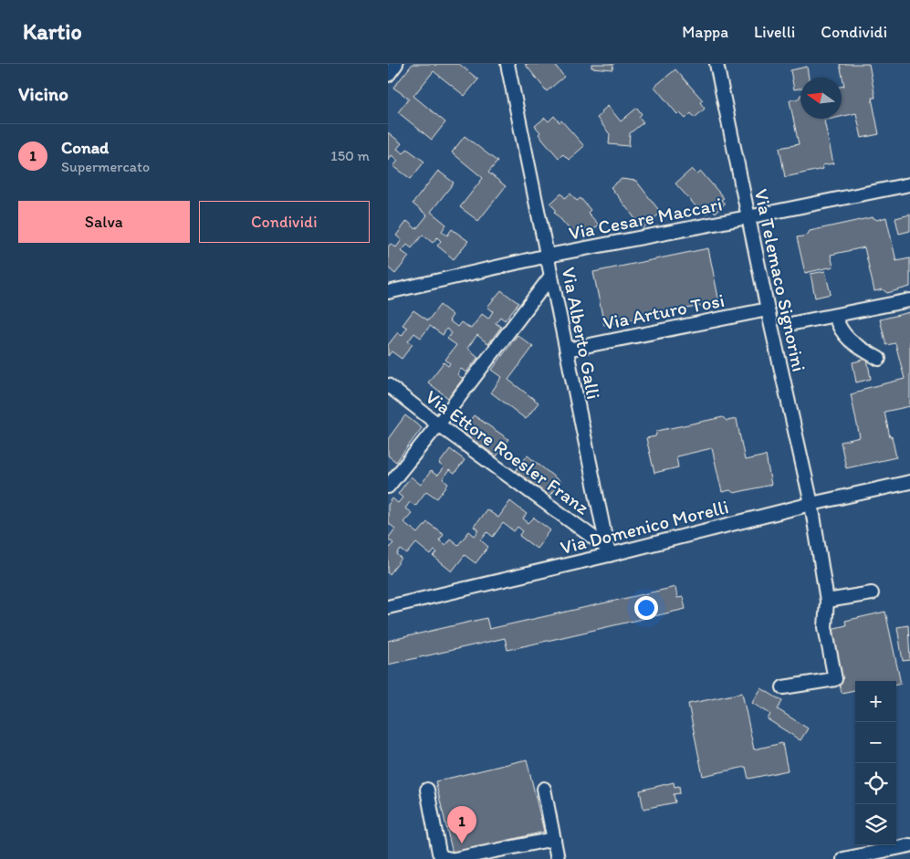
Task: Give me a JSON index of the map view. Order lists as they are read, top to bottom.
{
  "streets": {
    "street": [
      "Via Cesare Maccari",
      "Via Telemaco Signorini",
      "Via Arturo Tosi",
      "Via Alberto Galli",
      "Via Ettore Roesler Franz",
      "Via Domenico Morelli"
    ]
  },
  "crossings": [
    ["Via Cesare Maccari", "Via Telemaco Signorini"],
    ["Via Cesare Maccari", "Via Alberto Galli"],
    ["Via Telemaco Signorini", "Via Arturo Tosi"],
    ["Via Telemaco Signorini", "Via Domenico Morelli"],
    ["Via Arturo Tosi", "Via Alberto Galli"],
    ["Via Alberto Galli", "Via Ettore Roesler Franz"],
    ["Via Alberto Galli", "Via Domenico Morelli"],
    ["Via Ettore Roesler Franz", "Via Domenico Morelli"]
  ],
  "north": "left",
  "page": {
    "header": "Kartio",
    "nav": ["Mappa", "Livelli", "Condividi"],
    "heading": "Vicino",
    "list": [
      {
        "mark": "1",
        "name": "Conad",
        "note": "Supermercato",
        "value": "150 m"
      }
    ],
    "buttons": ["Salva", "Condividi"],
    "map_buttons": ["+", "−"],
    "pins": "1"
  }
}
